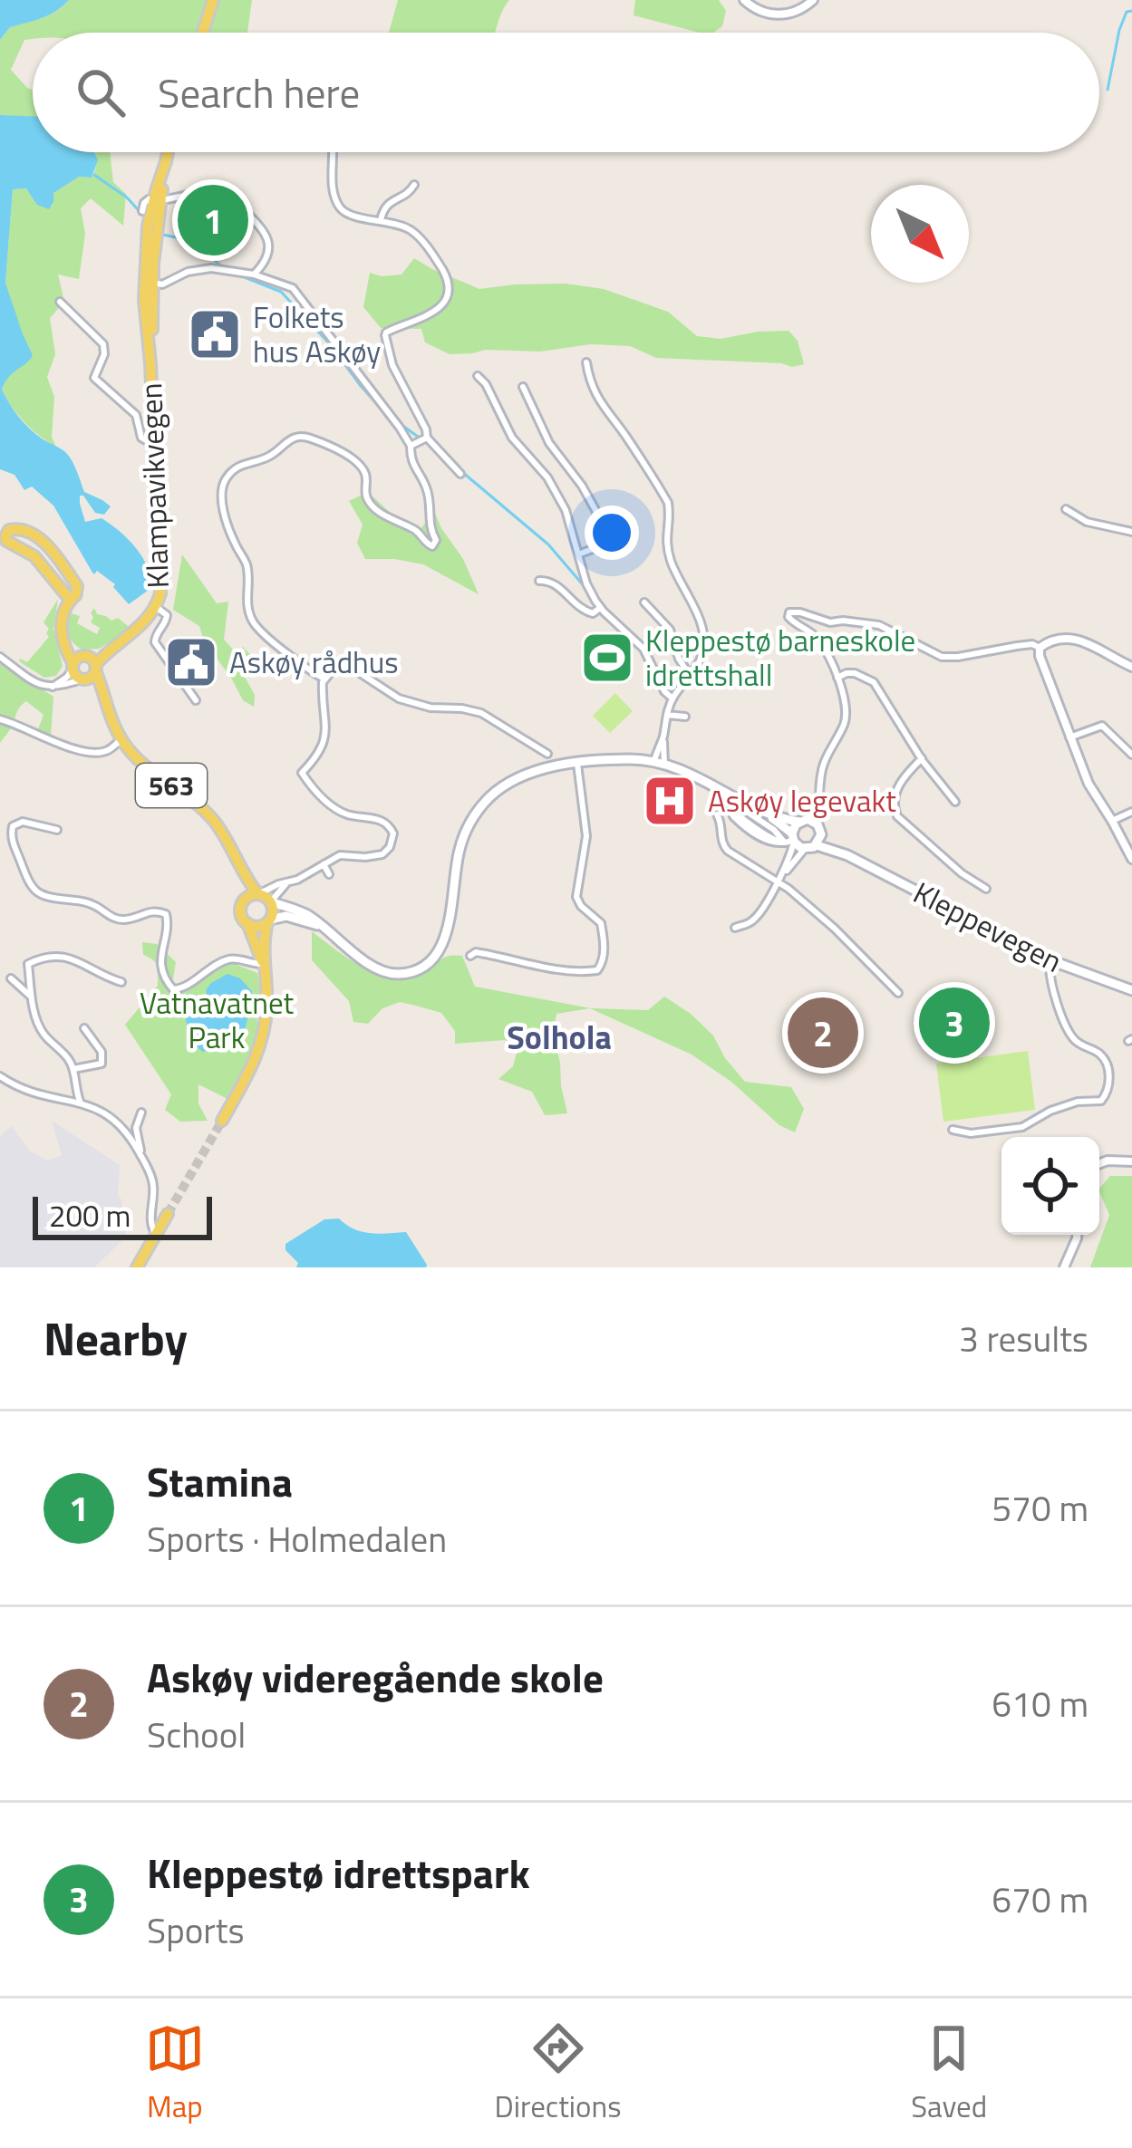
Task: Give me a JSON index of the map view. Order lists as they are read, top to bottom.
{
  "streets": {
    "main road": ["Klampavikvegen", "563", "Kleppevegen"]
  },
  "crossings": [
    ["Klampavikvegen", "563"]
  ],
  "districts": ["Solhola"],
  "parks": ["Vatnavatnet Park"],
  "places": {
    "public building": ["Folkets hus Askøy", "Askøy rådhus"],
    "sports": ["Kleppestø barneskole idrettshall"],
    "hospital": ["Askøy legevakt"]
  },
  "scale_bar": "200 m",
  "north": "bottom right",
  "page": {
    "search": "Search here",
    "pins": ["1", "3", "2"],
    "scale": "200 m",
    "heading": ["Nearby", "3 results"],
    "list": [
      {
        "mark": "1",
        "name": "Stamina",
        "note": "Sports · Holmedalen",
        "value": "570 m"
      },
      {
        "mark": "2",
        "name": "Askøy videregående skole",
        "note": "School",
        "value": "610 m"
      },
      {
        "mark": "3",
        "name": "Kleppestø idrettspark",
        "note": "Sports",
        "value": "670 m"
      }
    ],
    "nav": ["Map", "Directions", "Saved"]
  }
}
